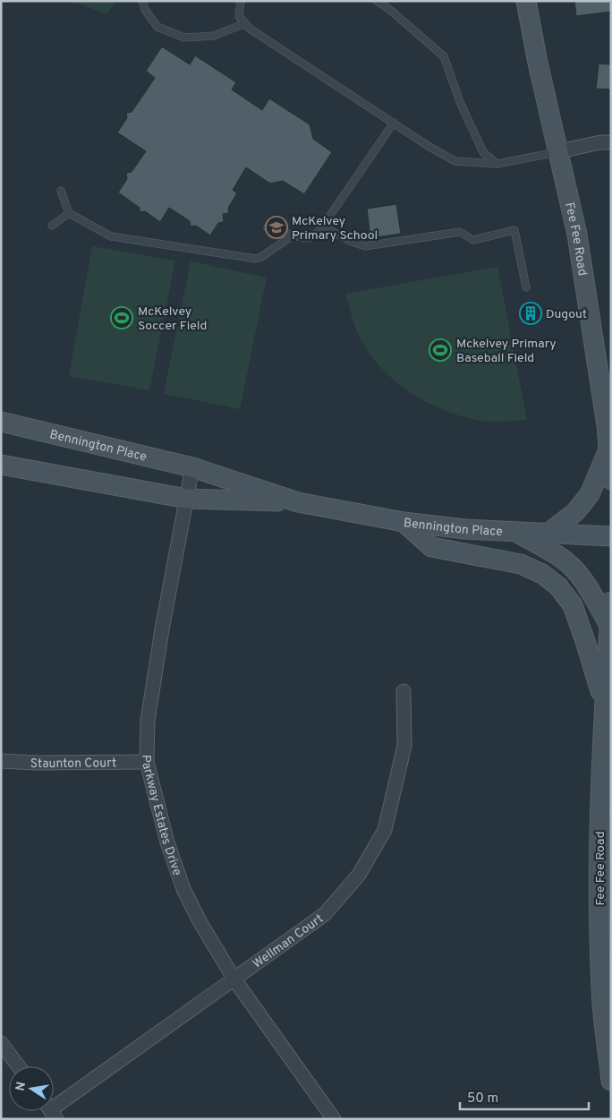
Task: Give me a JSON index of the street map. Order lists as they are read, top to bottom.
{
  "streets": {
    "main road": ["Fee Fee Road", "Bennington Place"],
    "street": ["Staunton Court", "Parkway Estates Drive", "Wellman Court"]
  },
  "crossings": [
    ["Bennington Place", "Parkway Estates Drive"],
    ["Staunton Court", "Parkway Estates Drive"],
    ["Parkway Estates Drive", "Wellman Court"]
  ],
  "places": {
    "school or university": ["McKelvey Primary School"],
    "building": ["Dugout"],
    "sports": ["McKelvey Soccer Field", "Mckelvey Primary Baseball Field"]
  },
  "scale_bar": "50 m",
  "north": "left"
}
